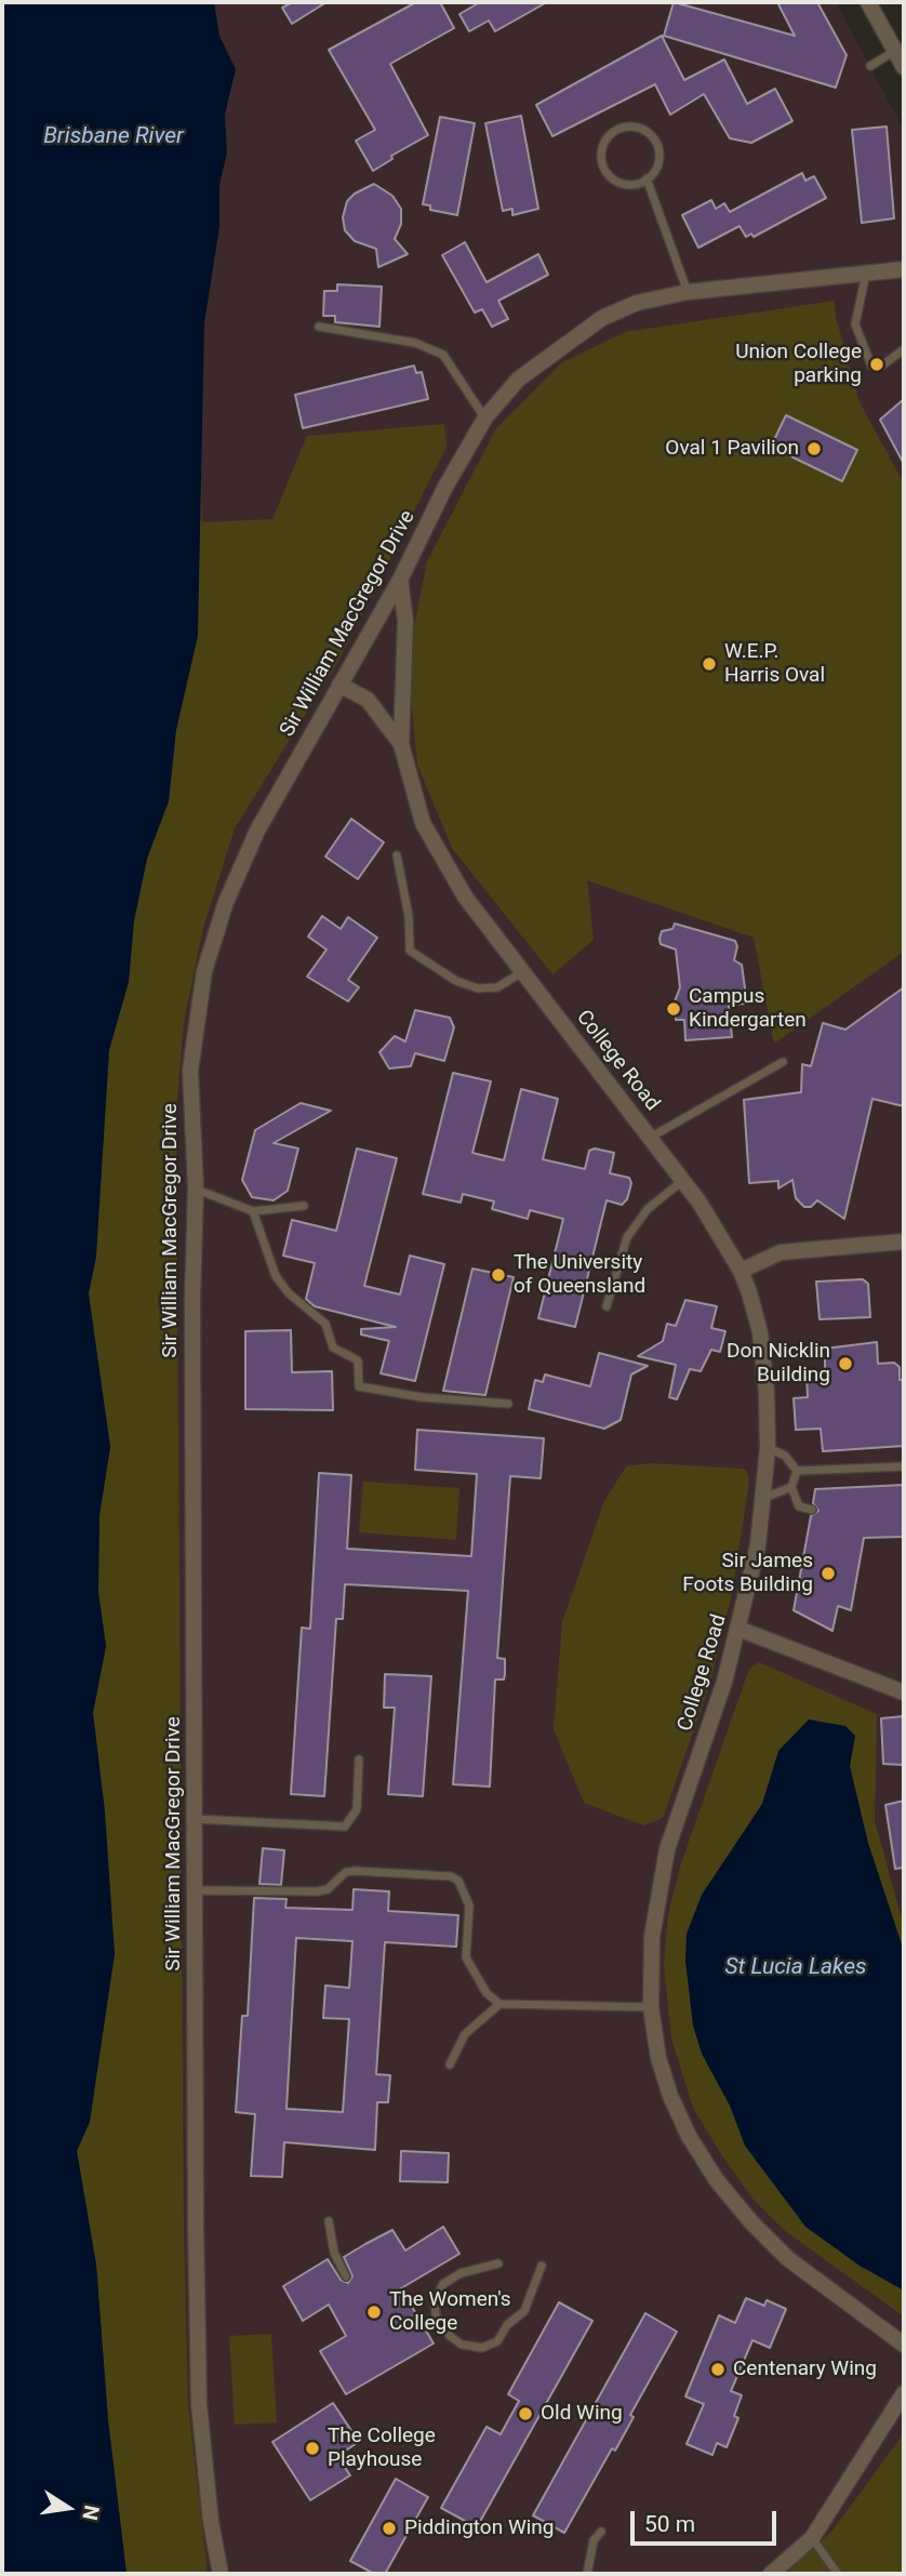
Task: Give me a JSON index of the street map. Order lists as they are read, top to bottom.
{
  "streets": {
    "street": ["Sir William MacGregor Drive", "College Road"]
  },
  "crossings": [
    ["Sir William MacGregor Drive", "College Road"]
  ],
  "water": ["Brisbane River", "St Lucia Lakes"],
  "places": [
    "Union College parking",
    "Oval 1 Pavilion",
    "W.E.P. Harris Oval",
    "Campus Kindergarten",
    "The University of Queensland",
    "Don Nicklin Building",
    "Sir James Foots Building",
    "The Women's College",
    "Centenary Wing",
    "Old Wing",
    "The College Playhouse",
    "Piddington Wing"
  ],
  "scale_bar": "50 m",
  "north": "right"
}
